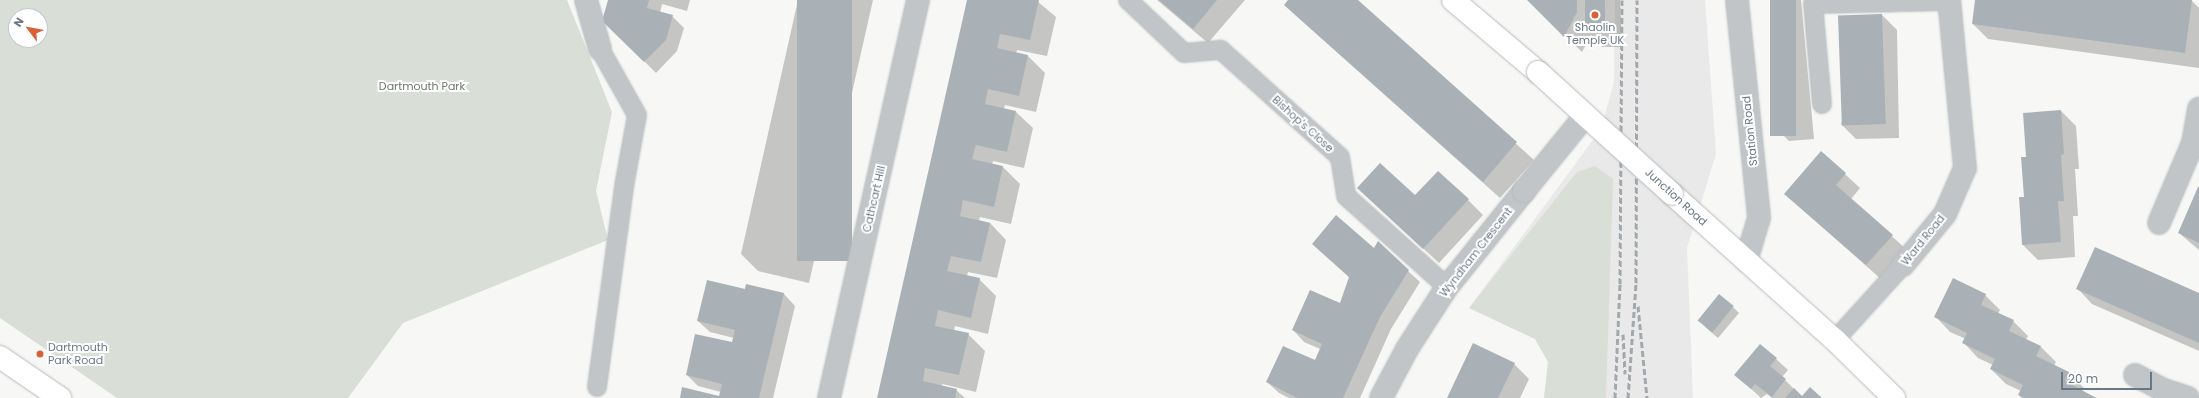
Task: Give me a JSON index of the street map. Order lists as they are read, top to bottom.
{
  "streets": {
    "main road": ["Junction Road"],
    "street": [
      "Station Road",
      "Cathcart Hill",
      "Ward Road",
      "Wyndham Crescent"
    ],
    "lane": ["Bishop's Close"]
  },
  "crossings": [
    ["Bishop's Close", "Wyndham Crescent"],
    ["Station Road", "Junction Road"],
    ["Junction Road", "Ward Road"],
    ["Junction Road", "Wyndham Crescent"]
  ],
  "parks": ["Dartmouth Park"],
  "places": ["Shaolin Temple UK", "Dartmouth Park Road"],
  "scale_bar": "20 m",
  "north": "top left"
}
